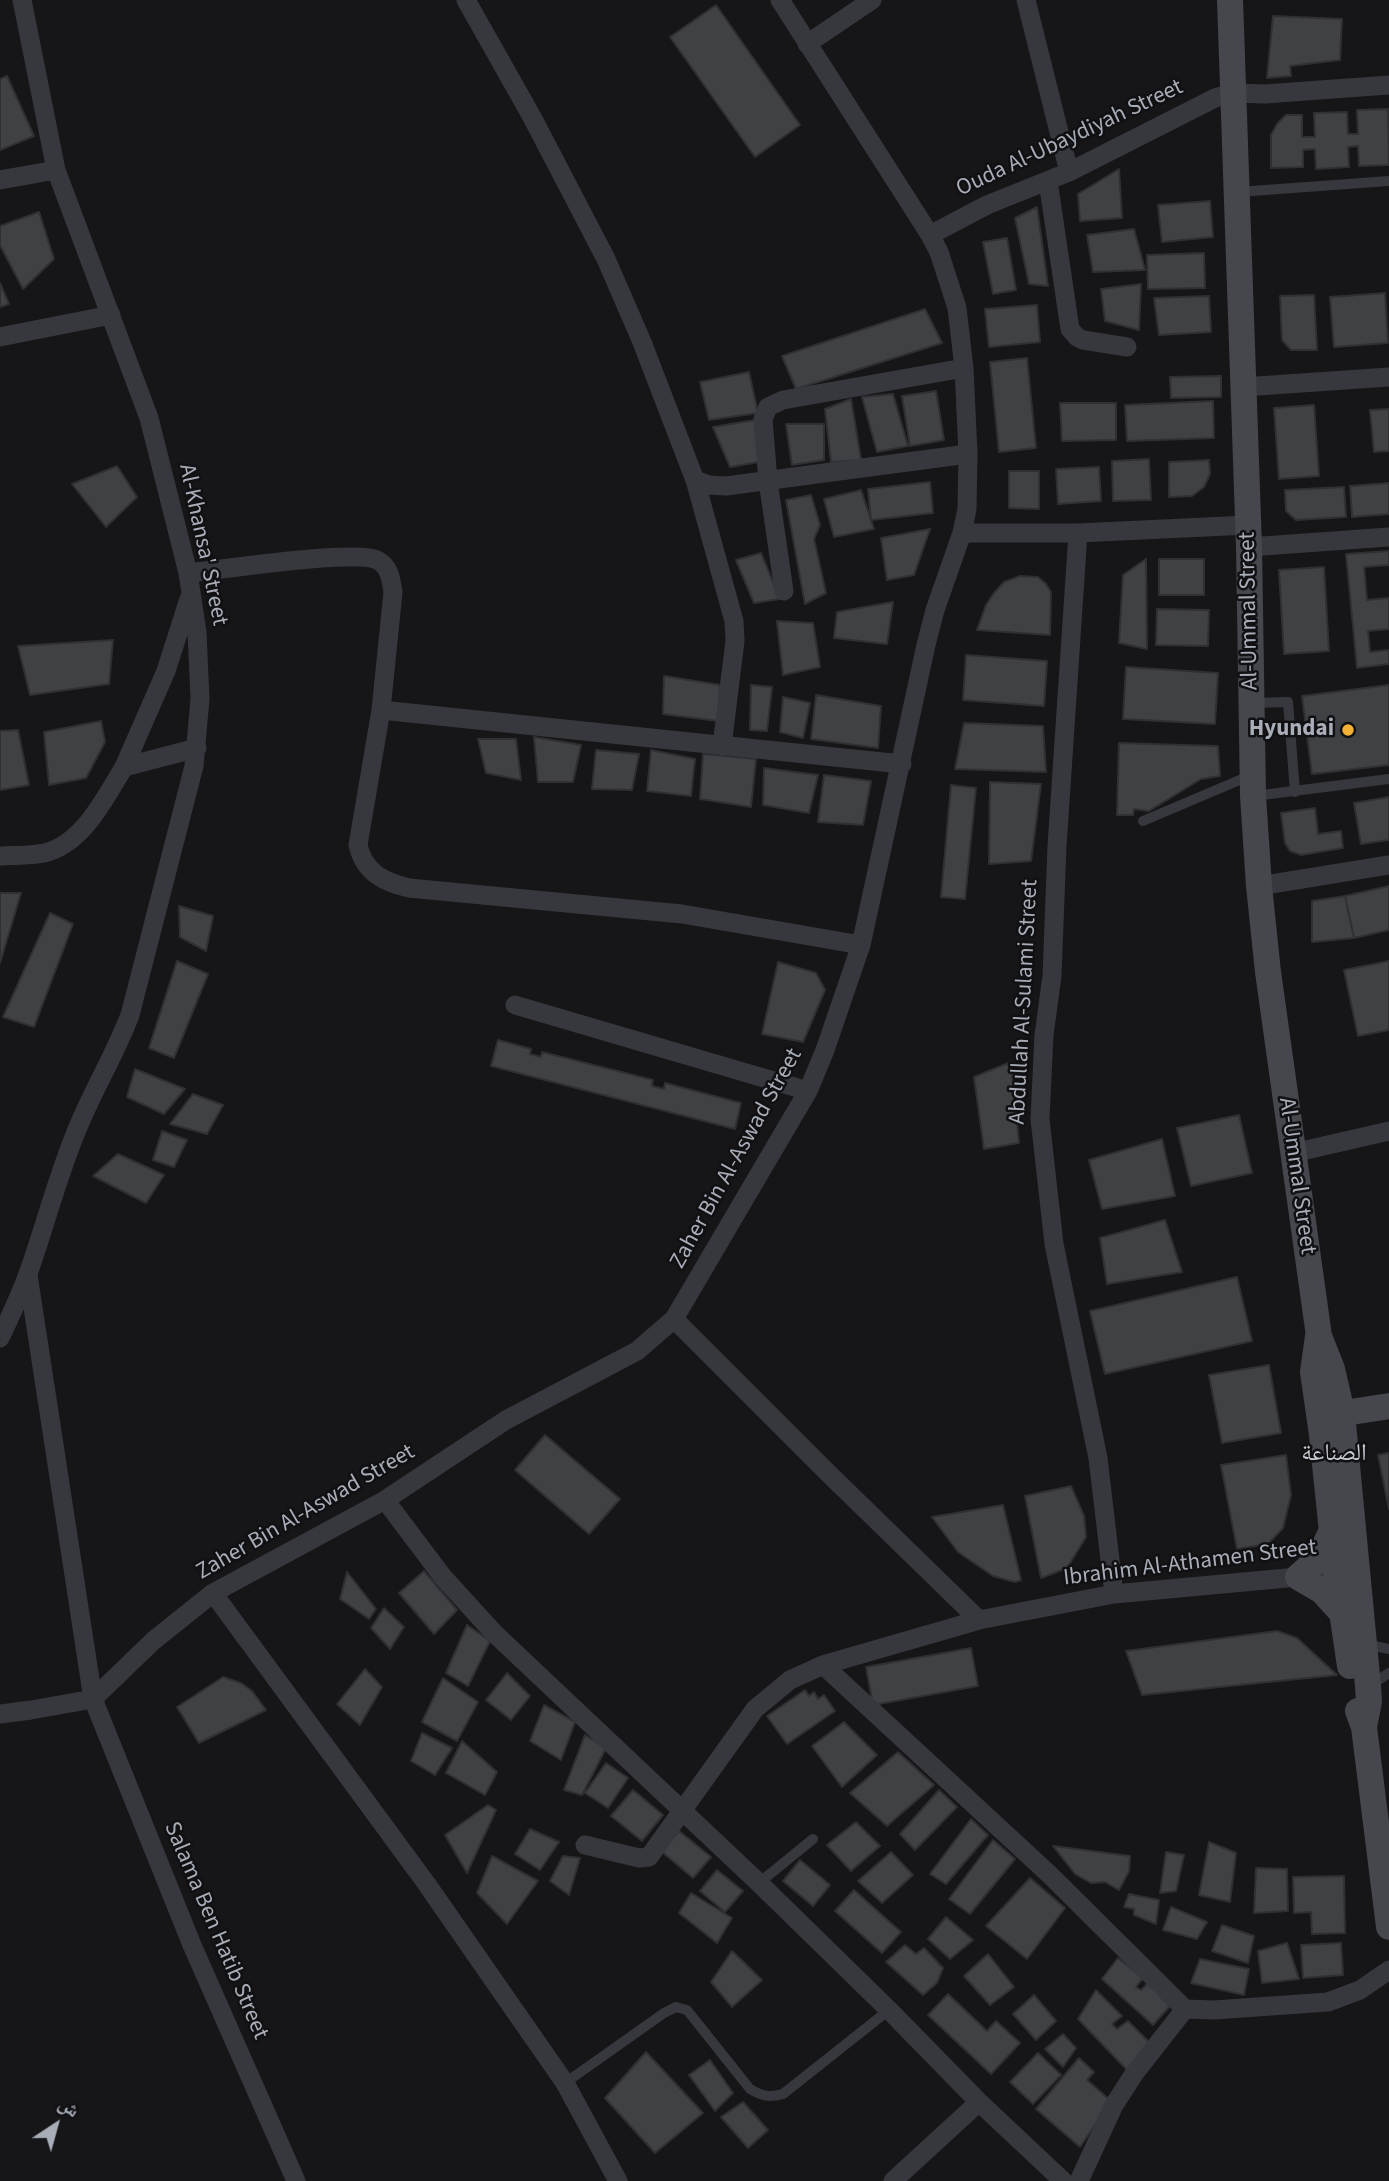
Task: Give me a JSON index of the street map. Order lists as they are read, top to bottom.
{
  "streets": {
    "street": [
      "Ouda Al-Ubaydiyah Street",
      "Al-Khansa' Street",
      "Al-Ummal Street",
      "Abdullah Al-Sulami Street",
      "Zaher Bin Al-Aswad Street",
      "Ibrahim Al-Athamen Street",
      "Salama Ben Hatib Street"
    ]
  },
  "crossings": [
    ["Ouda Al-Ubaydiyah Street", "Al-Ummal Street"],
    ["Ouda Al-Ubaydiyah Street", "Zaher Bin Al-Aswad Street"],
    ["Al-Khansa' Street", "Salama Ben Hatib Street"],
    ["Al-Ummal Street", "Ibrahim Al-Athamen Street"],
    ["Abdullah Al-Sulami Street", "Ibrahim Al-Athamen Street"],
    ["Zaher Bin Al-Aswad Street", "Salama Ben Hatib Street"]
  ],
  "districts": ["الصناعة"],
  "places": ["Hyundai"],
  "north": "top right"
}
